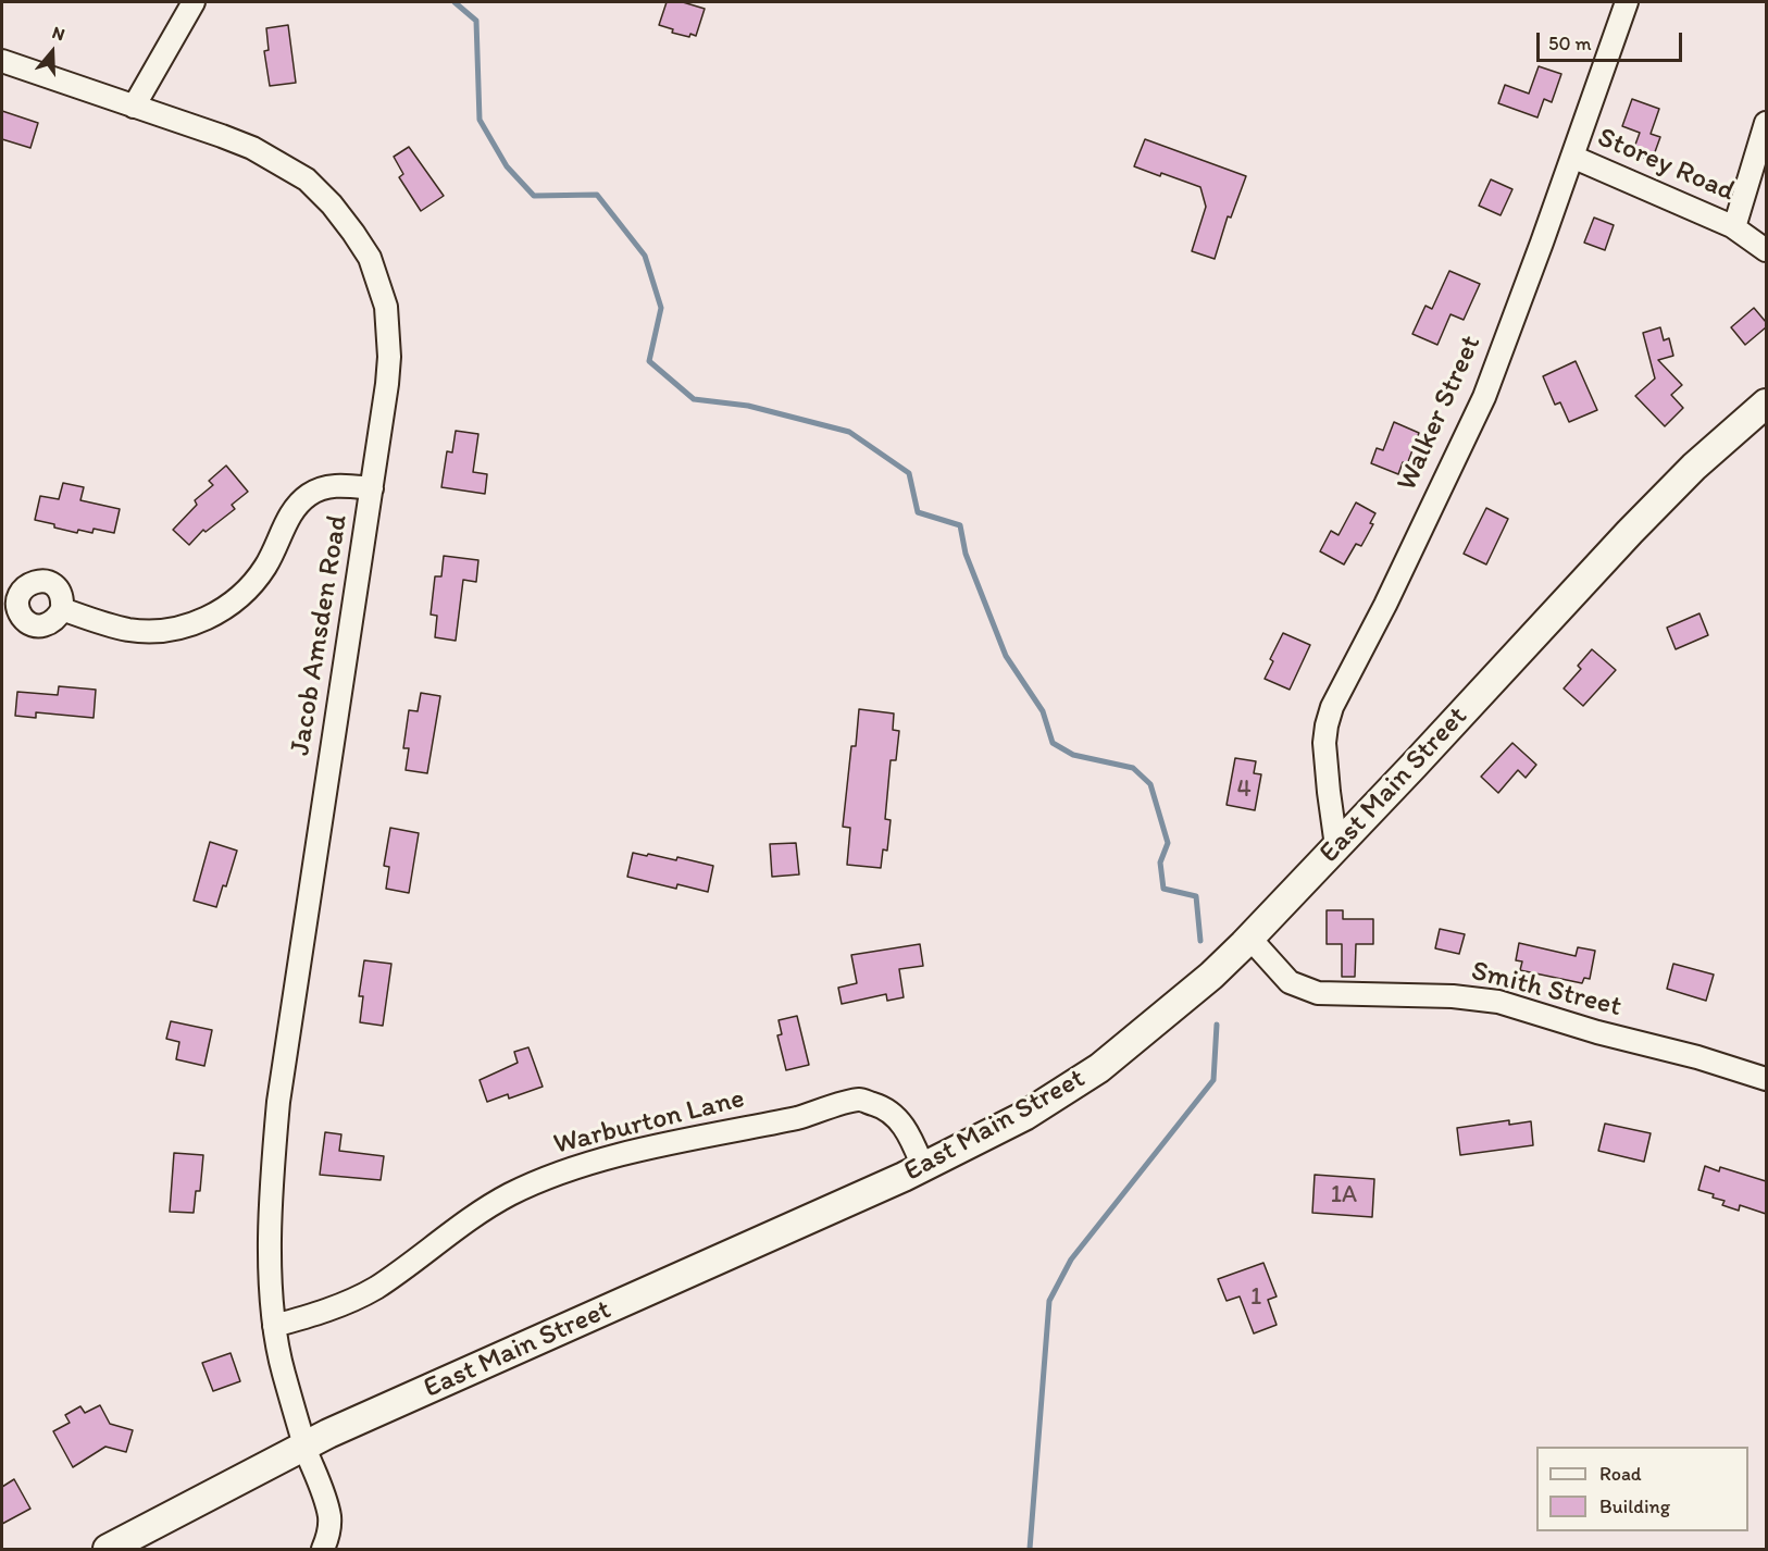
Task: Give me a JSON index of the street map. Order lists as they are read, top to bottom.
{
  "streets": {
    "main road": ["East Main Street"],
    "street": [
      "Storey Road",
      "Walker Street",
      "Jacob Amsden Road",
      "Smith Street",
      "Warburton Lane"
    ]
  },
  "crossings": [
    ["Storey Road", "Walker Street"],
    ["Walker Street", "East Main Street"],
    ["Jacob Amsden Road", "East Main Street"],
    ["Jacob Amsden Road", "Warburton Lane"],
    ["East Main Street", "Smith Street"],
    ["East Main Street", "Warburton Lane"]
  ],
  "house_numbers": ["4", "1A", "1"],
  "legend": ["Road", "Building"],
  "scale_bar": "50 m",
  "north": "top"
}
